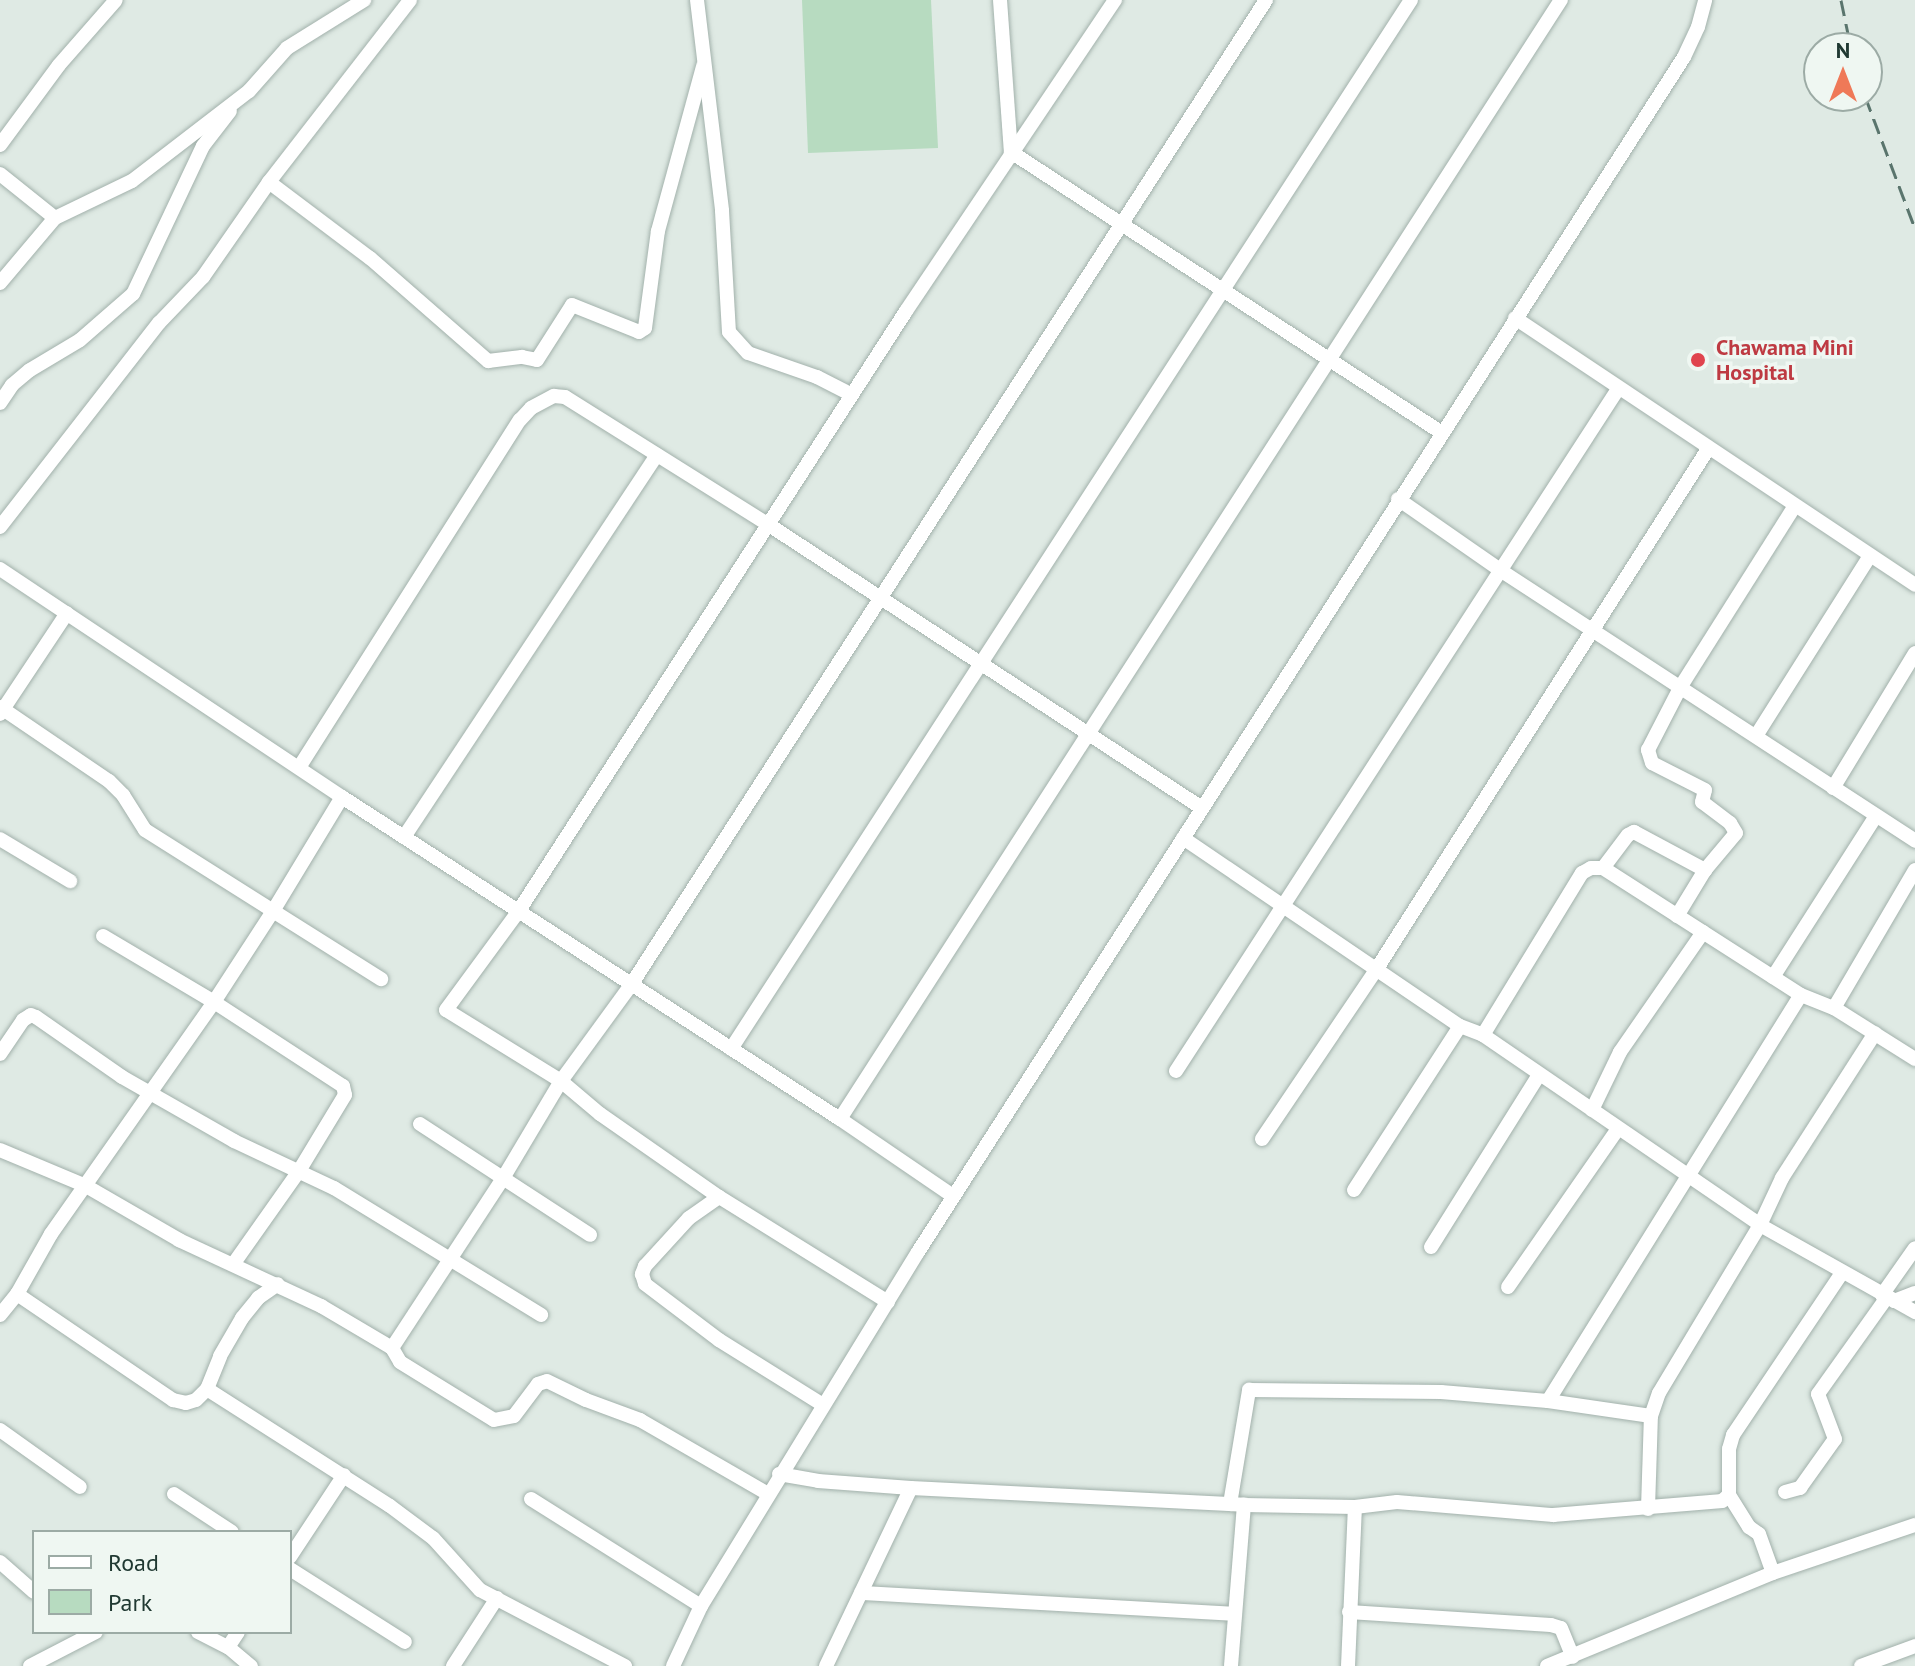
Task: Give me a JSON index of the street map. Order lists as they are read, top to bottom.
{
  "places": ["Chawama Mini Hospital"],
  "legend": ["Road", "Park"],
  "north": "top"
}
